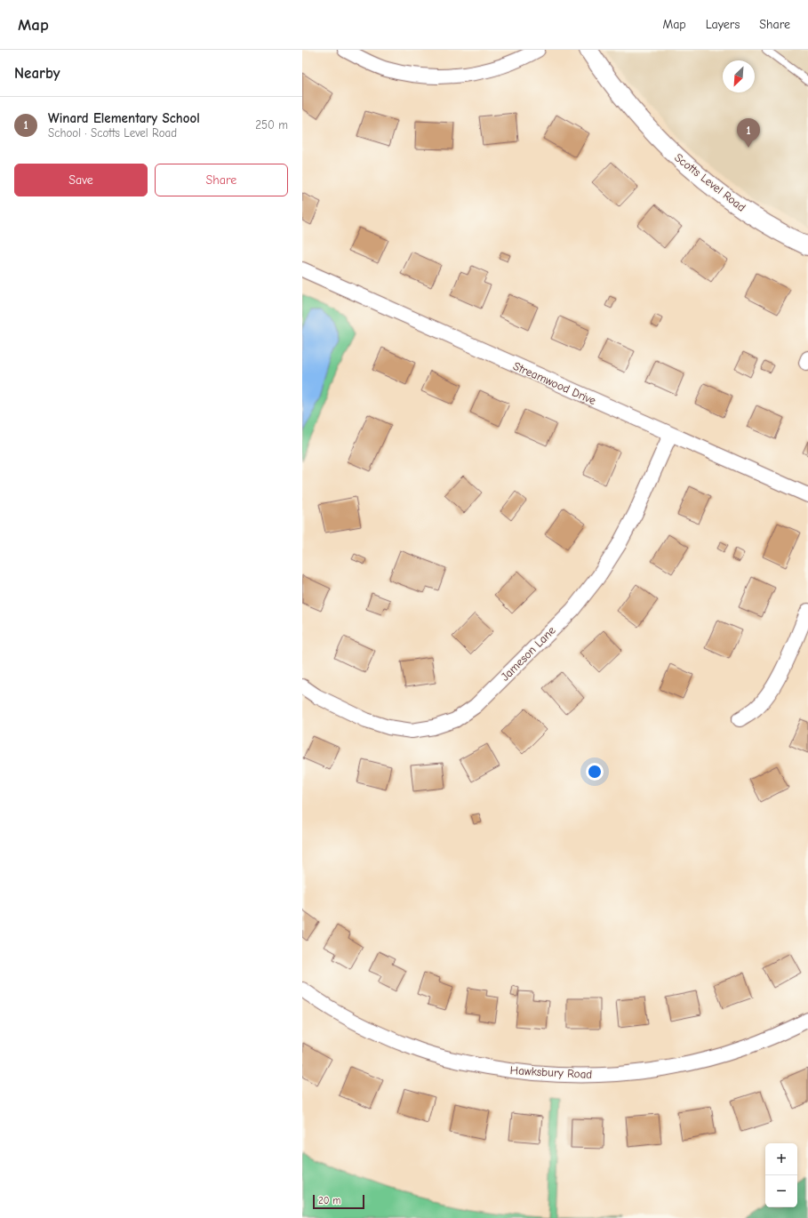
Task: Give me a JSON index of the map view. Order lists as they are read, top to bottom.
{
  "streets": {
    "street": [
      "Scotts Level Road",
      "Streamwood Drive",
      "Jameson Lane",
      "Hawksbury Road"
    ]
  },
  "crossings": [
    ["Streamwood Drive", "Jameson Lane"]
  ],
  "scale_bar": "20 m",
  "north": "bottom left",
  "page": {
    "header": "Map",
    "nav": ["Map", "Layers", "Share"],
    "heading": "Nearby",
    "list": [
      {
        "mark": "1",
        "name": "Winard Elementary School",
        "note": "School · Scotts Level Road",
        "value": "250 m"
      }
    ],
    "pins": "1",
    "buttons": ["Save", "Share"],
    "map_buttons": ["+", "−"],
    "scale": "20 m"
  }
}
